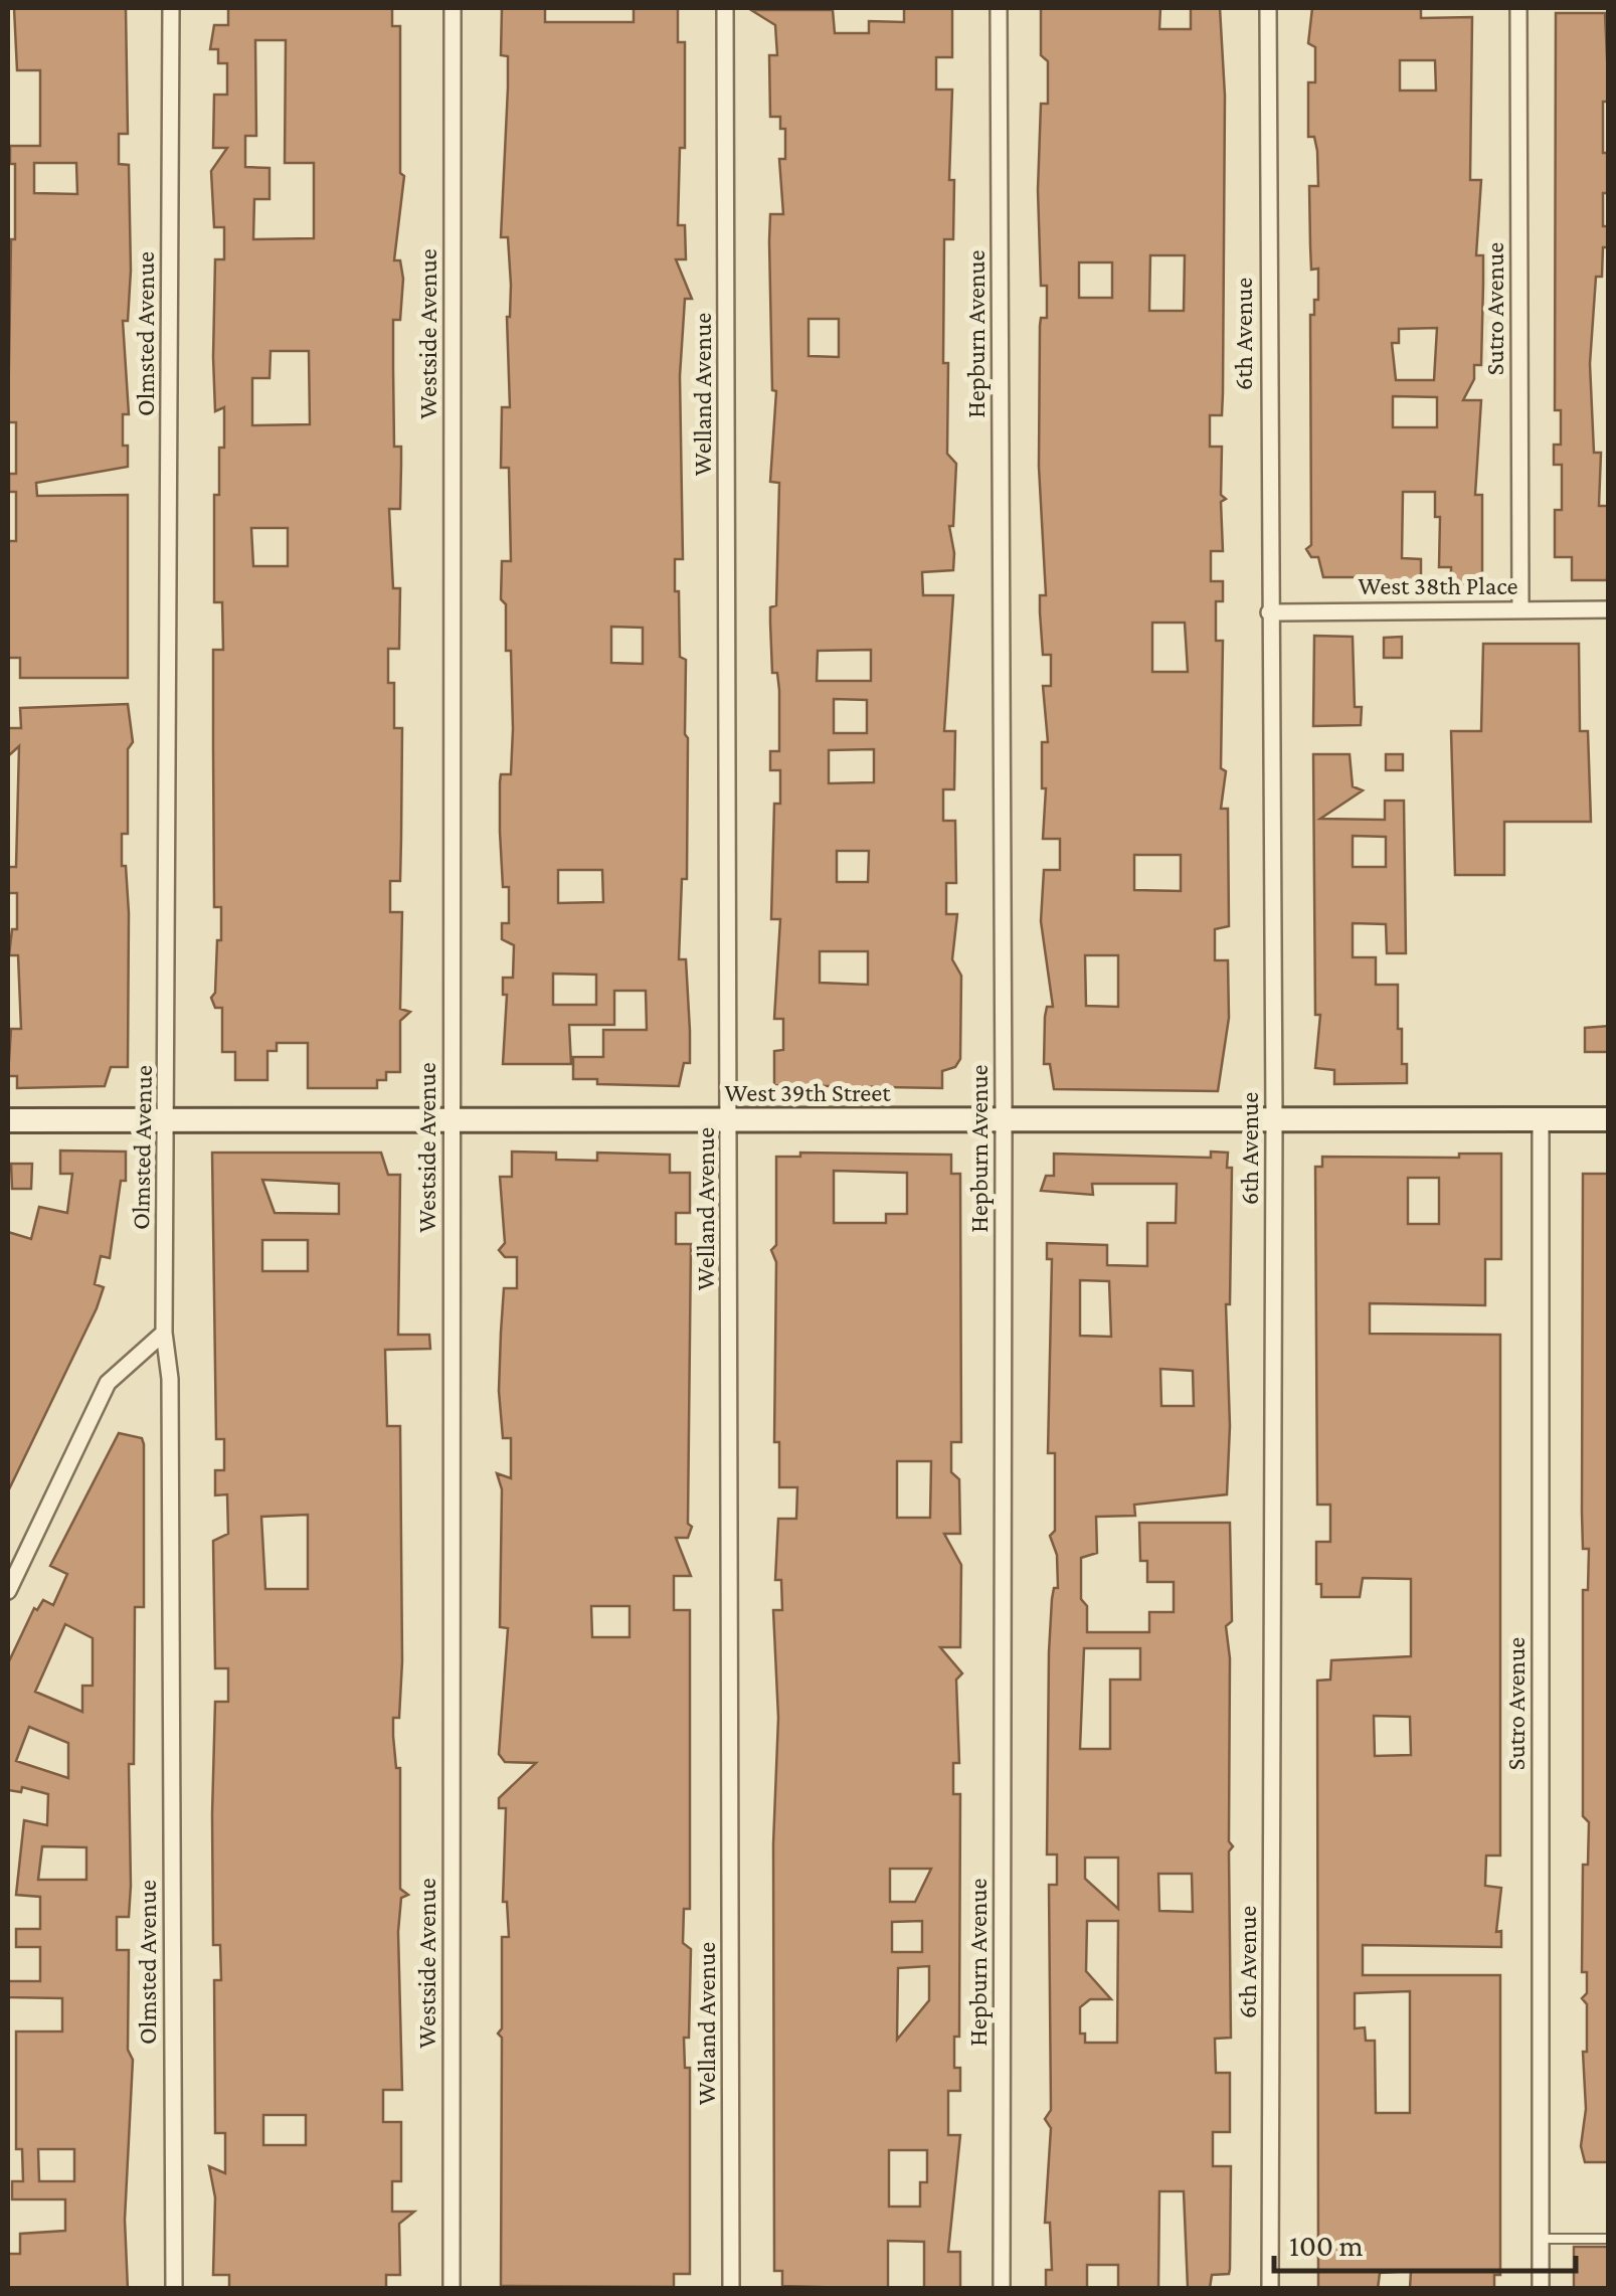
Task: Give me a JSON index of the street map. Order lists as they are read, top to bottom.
{
  "streets": {
    "street": [
      "Sutro Avenue",
      "Olmsted Avenue",
      "Westside Avenue",
      "Hepburn Avenue",
      "6th Avenue",
      "Welland Avenue",
      "West 38th Place",
      "West 39th Street"
    ]
  },
  "crossings": [
    ["Sutro Avenue", "West 38th Place"],
    ["Sutro Avenue", "West 39th Street"],
    ["Olmsted Avenue", "West 39th Street"],
    ["Westside Avenue", "West 39th Street"],
    ["Hepburn Avenue", "West 39th Street"],
    ["6th Avenue", "West 38th Place"],
    ["6th Avenue", "West 39th Street"],
    ["Welland Avenue", "West 39th Street"]
  ],
  "scale_bar": "100 m"
}
